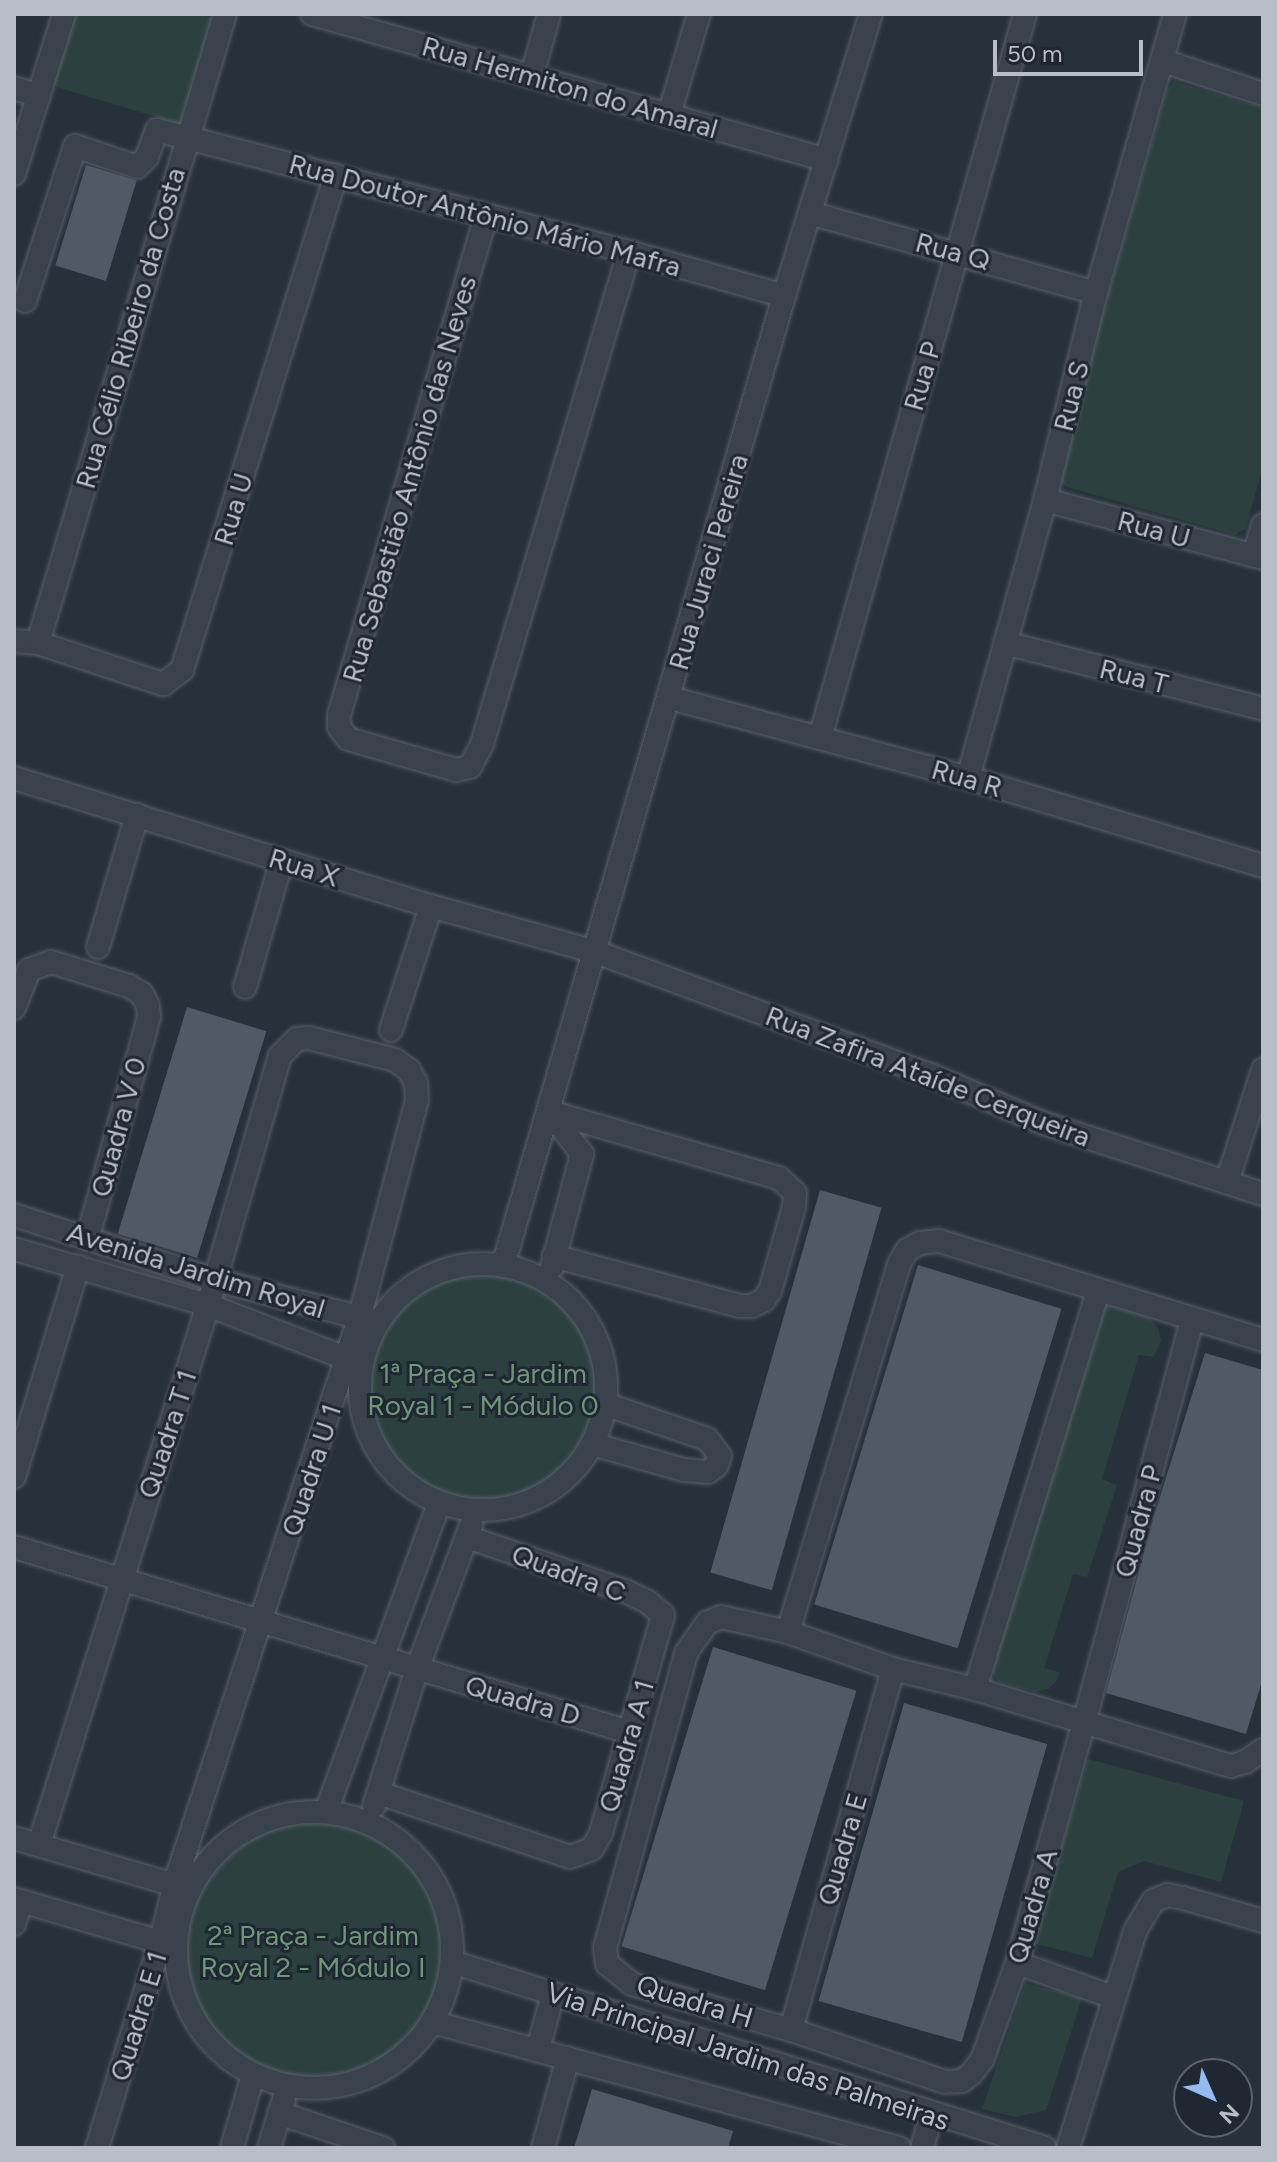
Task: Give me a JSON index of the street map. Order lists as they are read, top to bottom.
{
  "streets": {
    "street": [
      "Rua Hermiton do Amaral",
      "Rua Doutor Antônio Mário Mafra",
      "Rua Q",
      "Rua Célio Ribeiro da Costa",
      "Rua P",
      "Rua S",
      "Rua Sebastião Antônio das Neves",
      "Rua U",
      "Rua Juraci Pereira",
      "Rua T",
      "Rua R",
      "Rua X",
      "Rua Zafira Ataíde Cerqueira",
      "Quadra V 0",
      "Avenida Jardim Royal",
      "Quadra T 1",
      "Quadra U 1",
      "Quadra P",
      "Quadra C",
      "Quadra D",
      "Quadra A 1",
      "Quadra E",
      "Quadra A",
      "Quadra H",
      "Quadra E 1",
      "Via Principal Jardim das Palmeiras"
    ]
  },
  "crossings": [
    ["Rua Hermiton do Amaral", "Rua Juraci Pereira"],
    ["Rua Doutor Antônio Mário Mafra", "Rua Célio Ribeiro da Costa"],
    ["Rua Doutor Antônio Mário Mafra", "Rua Sebastião Antônio das Neves"],
    ["Rua Doutor Antônio Mário Mafra", "Rua U"],
    ["Rua Doutor Antônio Mário Mafra", "Rua Juraci Pereira"],
    ["Rua Q", "Rua P"],
    ["Rua Q", "Rua S"],
    ["Rua Q", "Rua Juraci Pereira"],
    ["Rua Célio Ribeiro da Costa", "Rua U"],
    ["Rua P", "Rua R"],
    ["Rua S", "Rua U"],
    ["Rua S", "Rua T"],
    ["Rua S", "Rua R"],
    ["Rua Juraci Pereira", "Rua R"],
    ["Rua Juraci Pereira", "Rua X"],
    ["Rua Juraci Pereira", "Rua Zafira Ataíde Cerqueira"],
    ["Rua Juraci Pereira", "Avenida Jardim Royal"],
    ["Rua Juraci Pereira", "Quadra T 1"],
    ["Rua Juraci Pereira", "Quadra U 1"],
    ["Rua X", "Rua Zafira Ataíde Cerqueira"],
    ["Quadra V 0", "Avenida Jardim Royal"],
    ["Avenida Jardim Royal", "Quadra T 1"],
    ["Avenida Jardim Royal", "Quadra U 1"],
    ["Quadra T 1", "Quadra U 1"],
    ["Quadra T 1", "Quadra D"],
    ["Quadra U 1", "Quadra D"],
    ["Quadra U 1", "Quadra E 1"],
    ["Quadra U 1", "Via Principal Jardim das Palmeiras"],
    ["Quadra P", "Quadra A"],
    ["Quadra C", "Quadra A 1"],
    ["Quadra D", "Quadra A 1"],
    ["Quadra E", "Quadra H"],
    ["Quadra A", "Quadra H"],
    ["Quadra E 1", "Via Principal Jardim das Palmeiras"]
  ],
  "parks": ["1ª Praça - Jardim Royal 1 - Módulo 0", "2ª Praça - Jardim Royal 2 - Módulo I"],
  "scale_bar": "50 m",
  "north": "bottom right"
}
